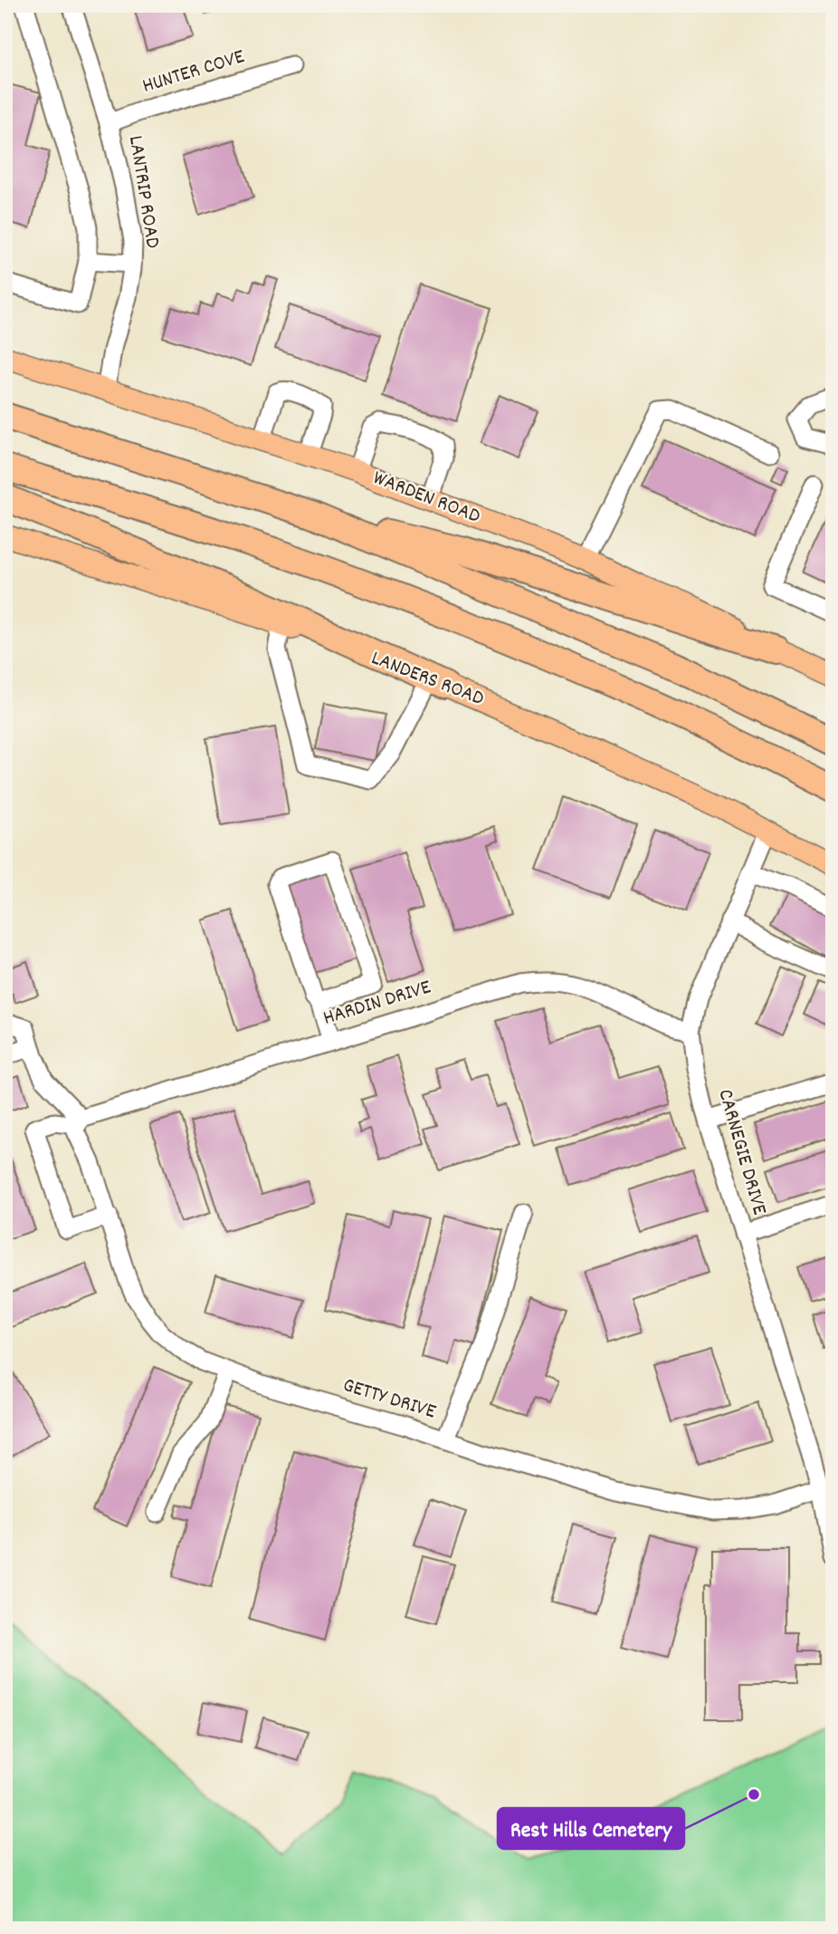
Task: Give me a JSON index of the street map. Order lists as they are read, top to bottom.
{
  "streets": {
    "main road": ["WARDEN ROAD", "LANDERS ROAD"],
    "street": [
      "HUNTER COVE",
      "LANTRIP ROAD",
      "HARDIN DRIVE",
      "CARNEGIE DRIVE",
      "GETTY DRIVE"
    ]
  },
  "crossings": [
    ["HUNTER COVE", "LANTRIP ROAD"],
    ["LANTRIP ROAD", "WARDEN ROAD"],
    ["LANDERS ROAD", "CARNEGIE DRIVE"],
    ["HARDIN DRIVE", "CARNEGIE DRIVE"],
    ["HARDIN DRIVE", "GETTY DRIVE"],
    ["CARNEGIE DRIVE", "GETTY DRIVE"]
  ],
  "places": ["Rest Hills Cemetery"]
}
